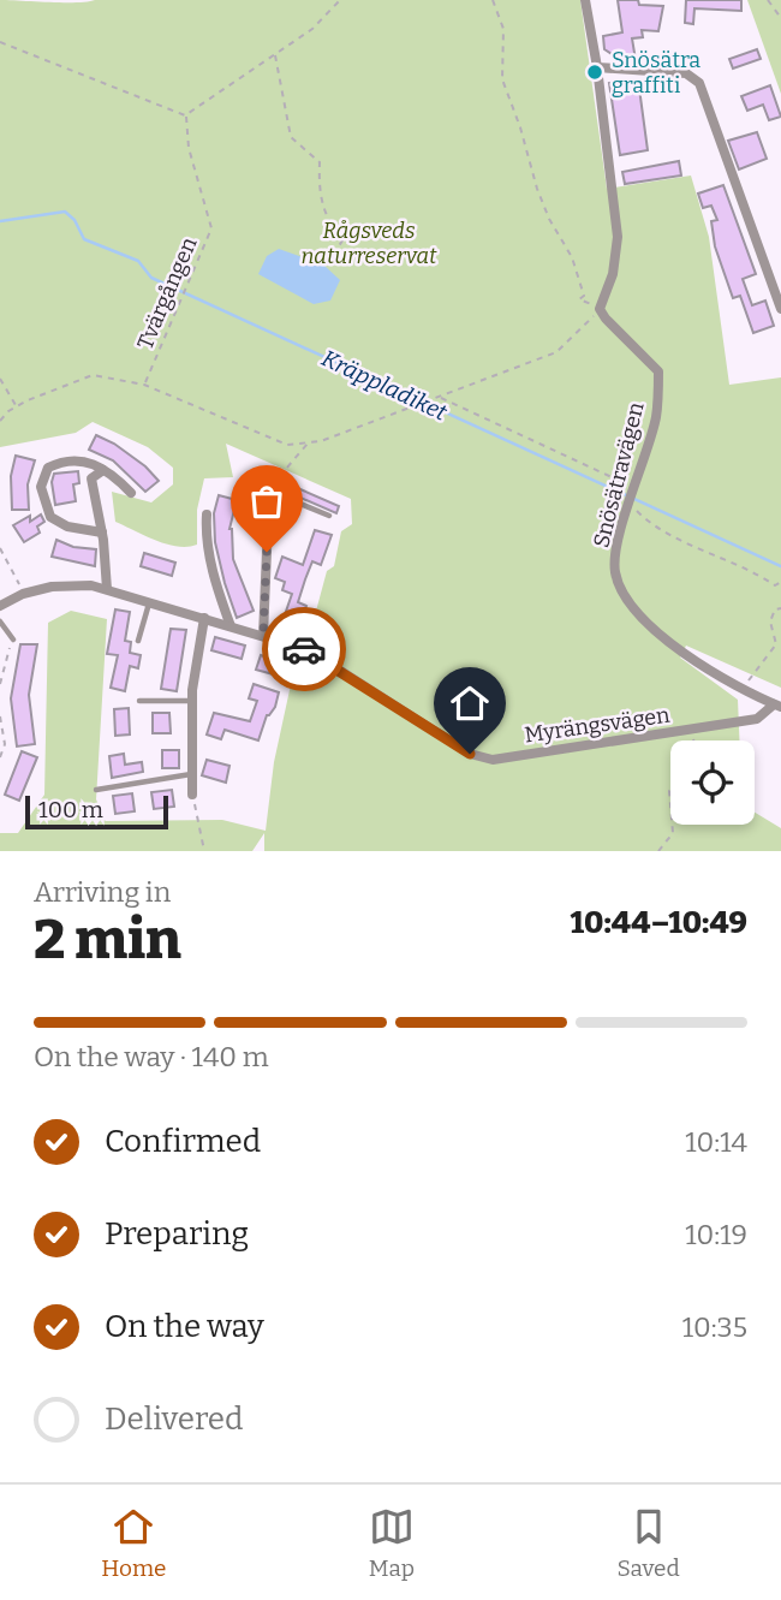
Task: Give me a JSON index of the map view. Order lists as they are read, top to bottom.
{
  "streets": {
    "street": ["Snösätravägen", "Myrängsvägen"],
    "path": ["Tvärgången"]
  },
  "crossings": [
    ["Snösätravägen", "Myrängsvägen"]
  ],
  "water": ["Kräppladiket"],
  "parks": ["Rågsveds naturreservat"],
  "places": ["Snösätra graffiti"],
  "scale_bar": "100 m",
  "page": {
    "scale": "100 m",
    "heading": ["2 min", "Arriving in", "10:44–10:49"],
    "bar": "On the way · 140 m",
    "list": [
      ["Confirmed", "10:14"],
      ["Preparing", "10:19"],
      ["On the way", "10:35"],
      "Delivered"
    ],
    "tabs": ["Home", "Map", "Saved"]
  }
}
